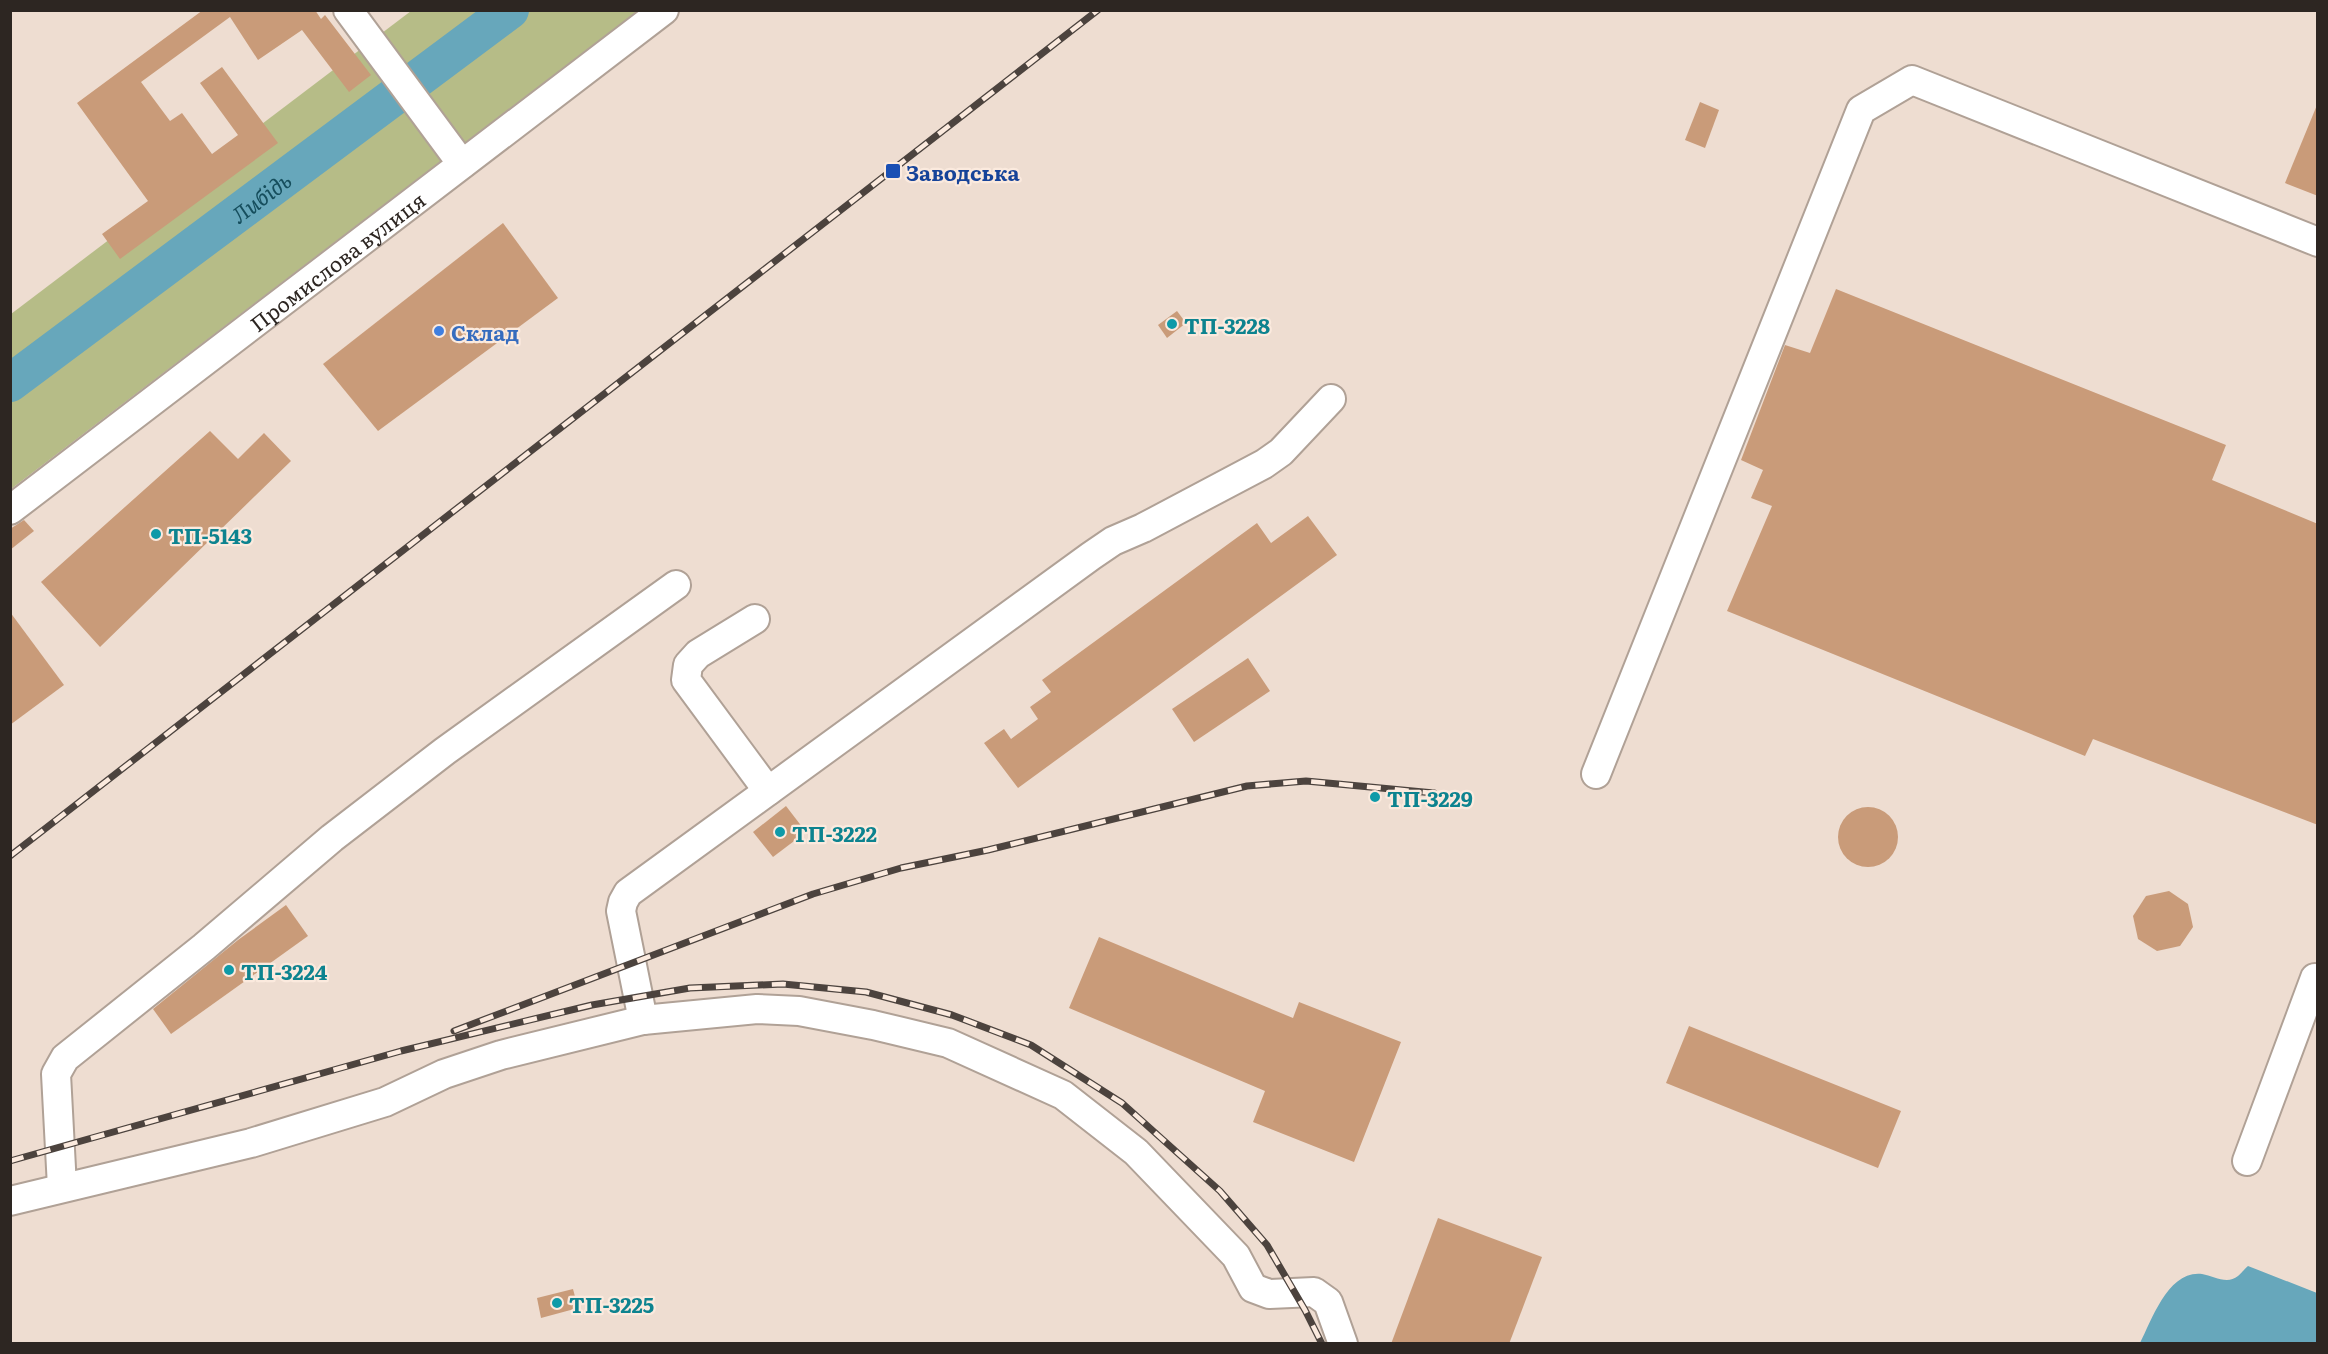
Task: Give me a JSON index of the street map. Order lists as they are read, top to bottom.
{
  "streets": {
    "street": ["Промислова вулиця"]
  },
  "water": ["Либідь"],
  "places": {
    "transit": ["Заводська"],
    "other": [
      "ТП-3228",
      "Склад",
      "ТП-5143",
      "ТП-3229",
      "ТП-3222",
      "ТП-3224",
      "ТП-3225"
    ]
  }
}
